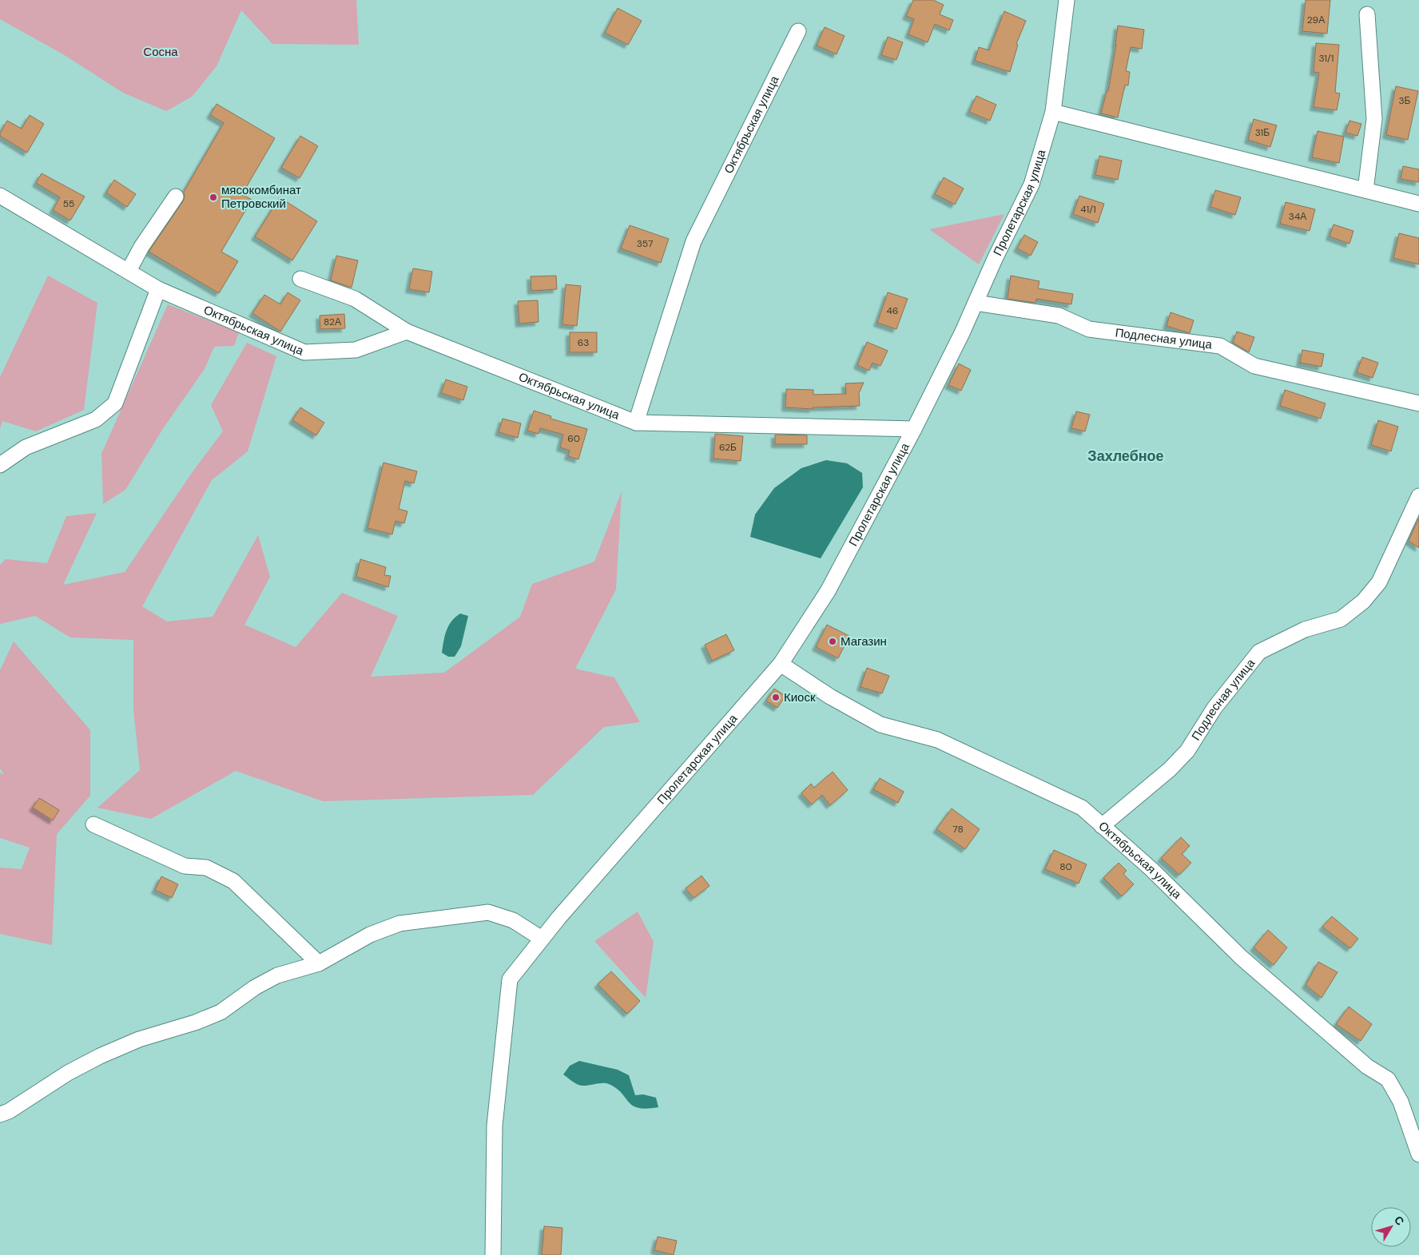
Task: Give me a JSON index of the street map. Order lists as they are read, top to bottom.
{
  "streets": {
    "street": ["Октябрьская улица", "Пролетарская улица", "Подлесная улица"]
  },
  "crossings": [
    ["Октябрьская улица", "Пролетарская улица"],
    ["Октябрьская улица", "Подлесная улица"],
    ["Пролетарская улица", "Подлесная улица"]
  ],
  "districts": ["Захлебное"],
  "parks": ["Сосна"],
  "places": ["мясокомбинат Петровский", "Магазин", "Киоск"],
  "house_numbers": [
    "29А",
    "31/1",
    "3Б",
    "31Б",
    "55",
    "41/1",
    "34А",
    "357",
    "46",
    "82А",
    "63",
    "60",
    "62Б",
    "78",
    "80"
  ],
  "north": "top right"
}
